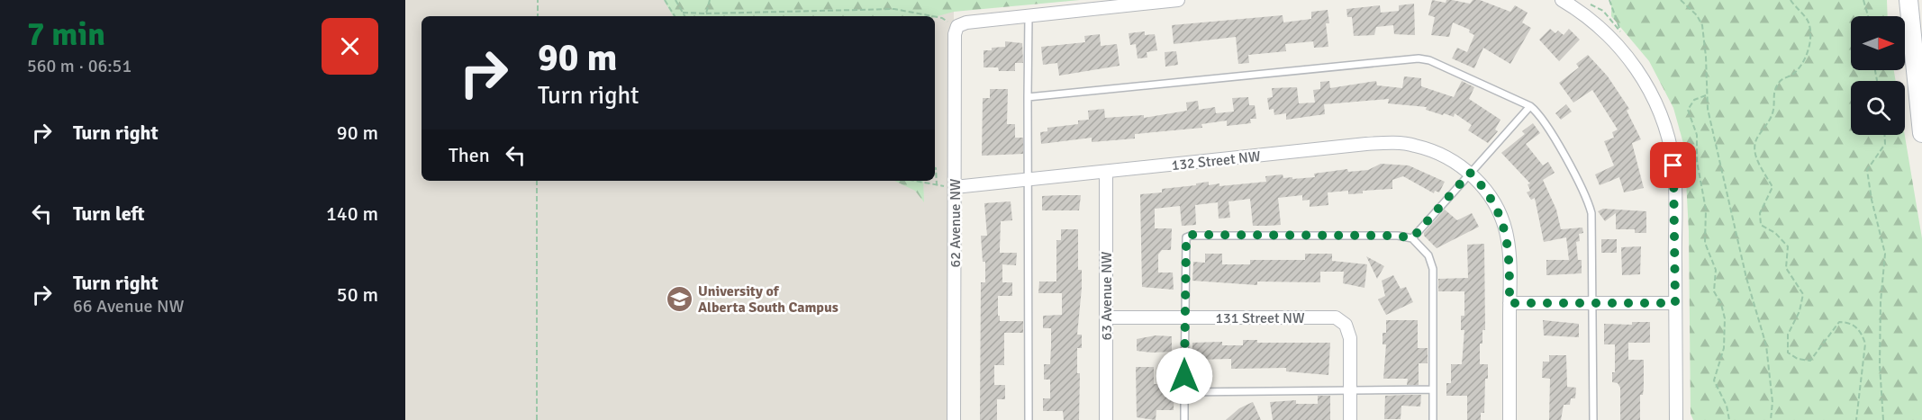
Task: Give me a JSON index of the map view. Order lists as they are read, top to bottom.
{
  "streets": {
    "street": [
      "132 Street NW",
      "62 Avenue NW",
      "63 Avenue NW",
      "131 Street NW"
    ]
  },
  "crossings": [
    ["132 Street NW", "62 Avenue NW"],
    ["132 Street NW", "63 Avenue NW"],
    ["63 Avenue NW", "131 Street NW"]
  ],
  "places": {
    "school or university": ["University of Alberta South Campus"]
  },
  "north": "right",
  "page": {
    "heading": ["7 min", "560 m · 06:51"],
    "turn": ["90 m", "Turn right"],
    "list": [
      {
        "name": "Turn right",
        "value": "90 m"
      },
      {
        "name": "Turn left",
        "value": "140 m"
      },
      {
        "name": "Turn right",
        "note": "66 Avenue NW",
        "value": "50 m"
      }
    ],
    "then": "Then"
  }
}
